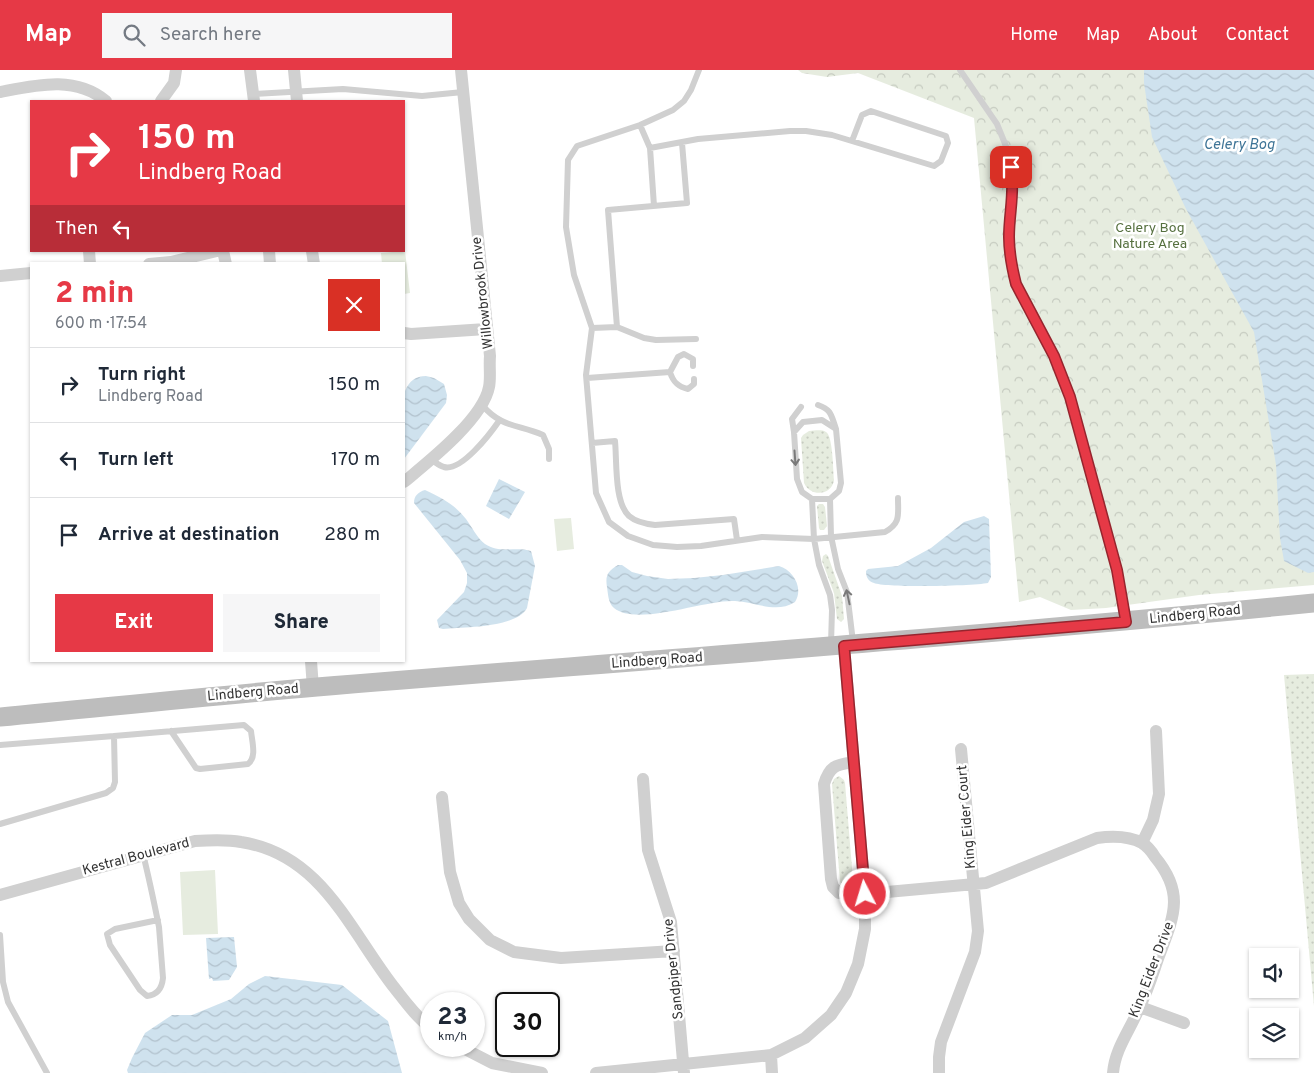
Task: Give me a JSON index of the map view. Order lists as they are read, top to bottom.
{
  "streets": {
    "main road": ["Lindberg Road"],
    "street": [
      "Willowbrook Drive",
      "King Eider Court",
      "Kestral Boulevard",
      "Sandpiper Drive",
      "King Eider Drive"
    ]
  },
  "water": ["Celery Bog"],
  "parks": ["Celery Bog Nature Area"],
  "page": {
    "header": "Map",
    "search": "Search here",
    "nav": [
      "Home",
      "Map",
      "About",
      "Contact"
    ],
    "turn": ["150 m", "Lindberg Road"],
    "then": "Then",
    "heading": ["2 min", "600 m · 17:54"],
    "list": [
      {
        "name": "Turn right",
        "note": "Lindberg Road",
        "value": "150 m"
      },
      {
        "name": "Turn left",
        "value": "170 m"
      },
      {
        "name": "Arrive at destination",
        "value": "280 m"
      }
    ],
    "buttons": ["Exit", "Share"],
    "speed": "23 km/h",
    "limit": "30"
  }
}
